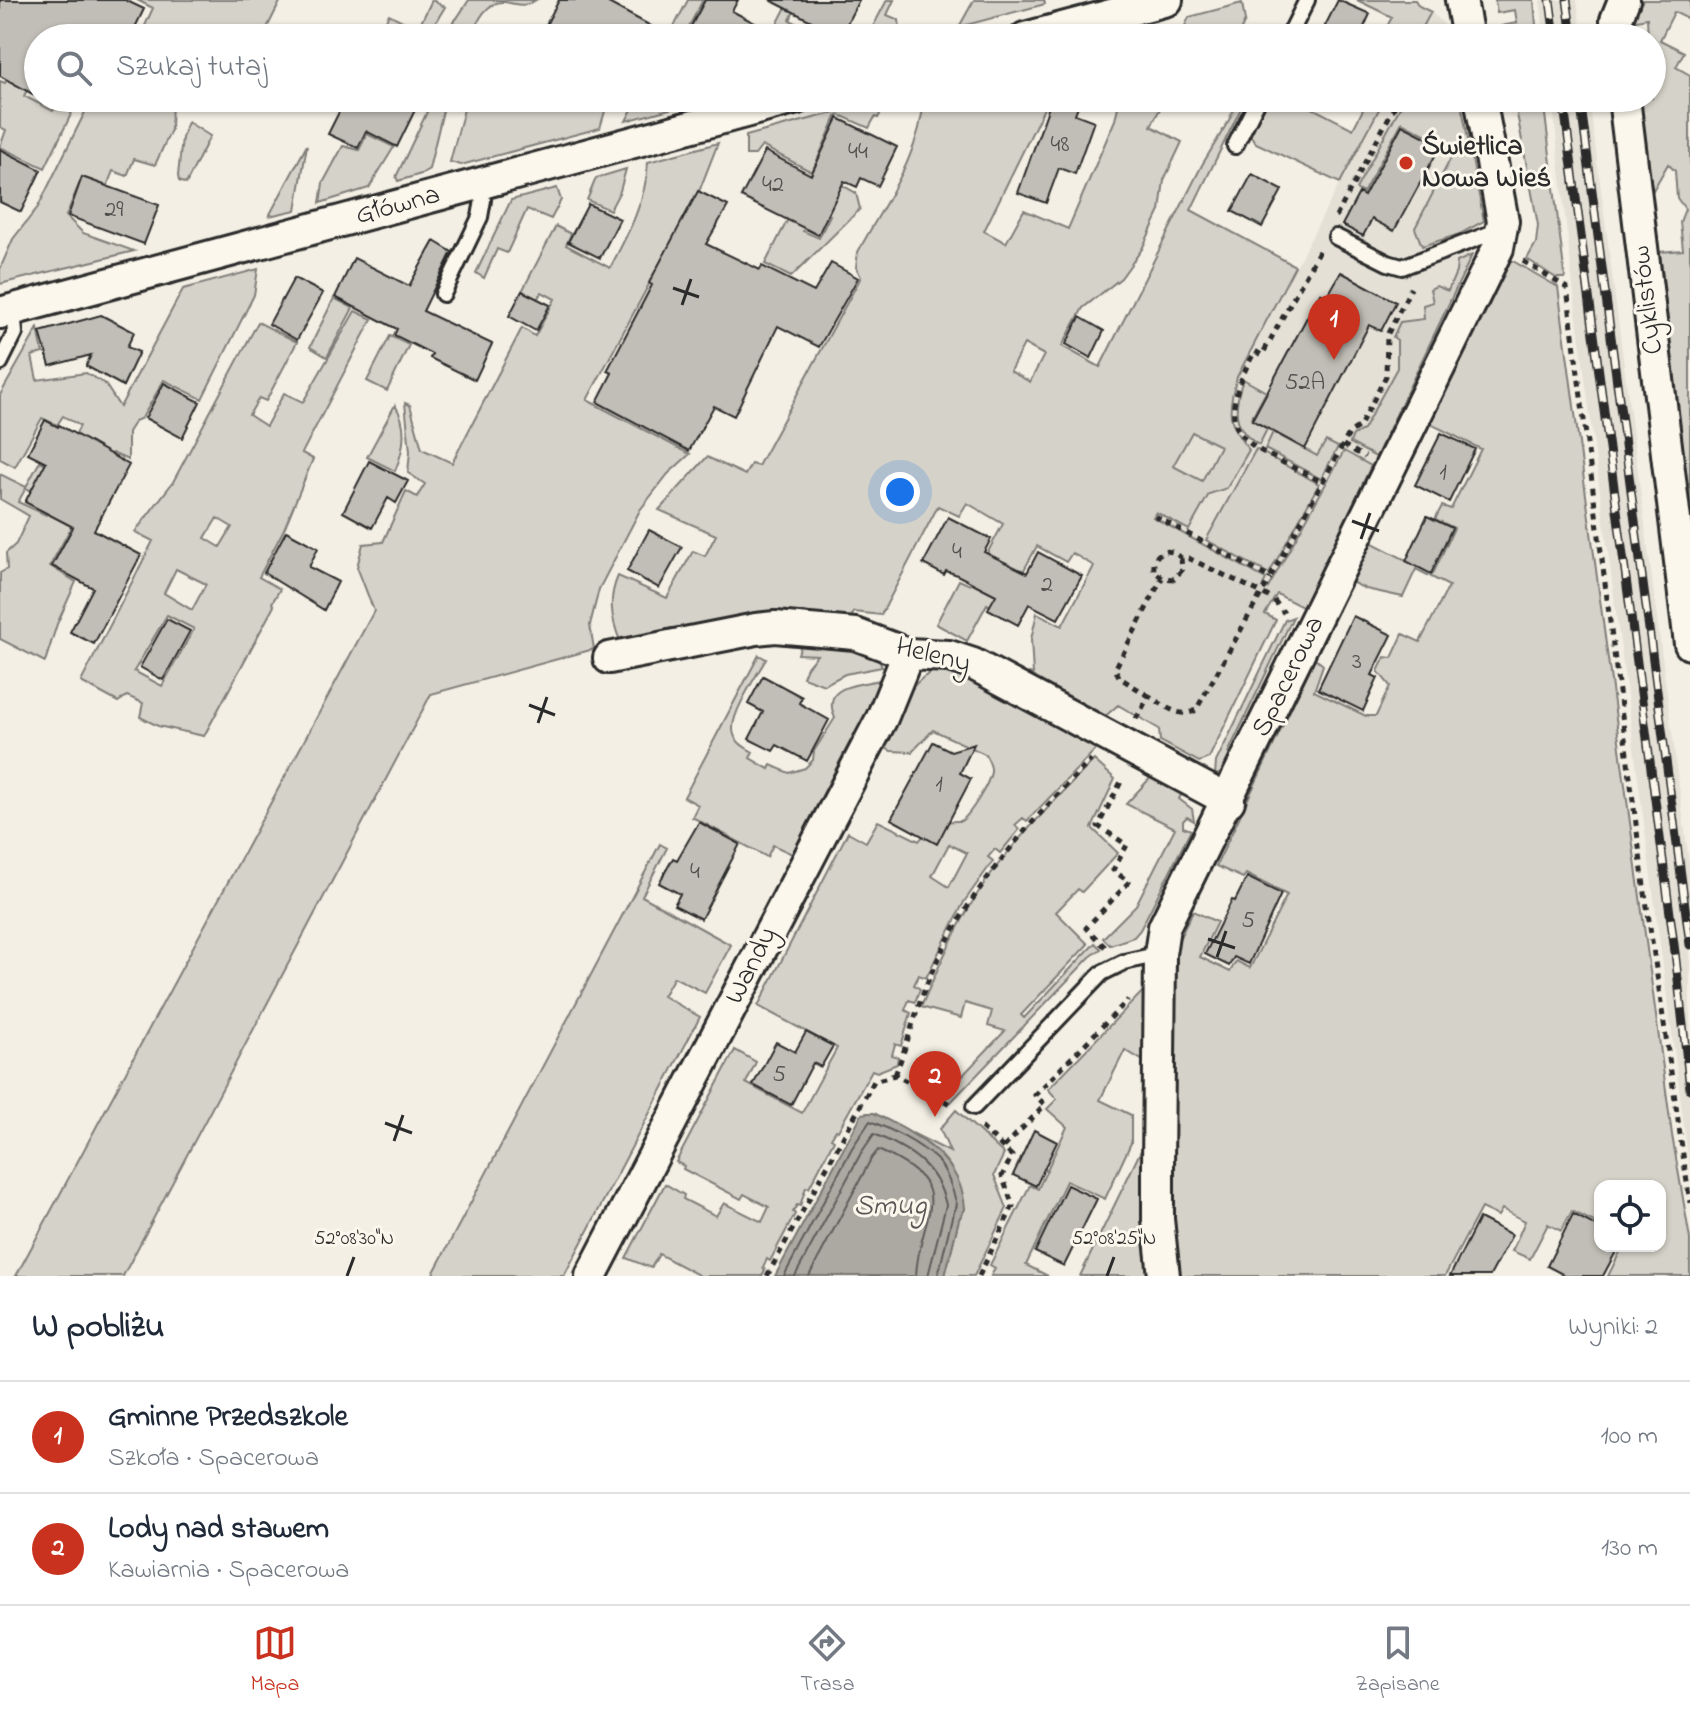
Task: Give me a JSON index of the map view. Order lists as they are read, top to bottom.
{
  "streets": {
    "street": [
      "Główna",
      "Cyklistów",
      "Heleny",
      "Spacerowa",
      "Wandy"
    ]
  },
  "crossings": [
    ["Heleny", "Spacerowa"],
    ["Heleny", "Wandy"]
  ],
  "water": ["Smug"],
  "places": ["Świetlica Nowa Wieś"],
  "house_numbers": [
    "48",
    "44",
    "42",
    "29",
    "52A",
    "1",
    "4",
    "2",
    "3",
    "1",
    "4",
    "5",
    "5"
  ],
  "page": {
    "search": "Szukaj tutaj",
    "pins": ["1", "2"],
    "heading": ["W pobliżu", "Wyniki: 2"],
    "list": [
      {
        "mark": "1",
        "name": "Gminne Przedszkole",
        "note": "Szkoła · Spacerowa",
        "value": "100 m"
      },
      {
        "mark": "2",
        "name": "Lody nad stawem",
        "note": "Kawiarnia · Spacerowa",
        "value": "130 m"
      }
    ],
    "nav": ["Mapa", "Trasa", "Zapisane"]
  },
  "coordinates": ["52°08'30\"N", "52°08'25\"N"]
}
